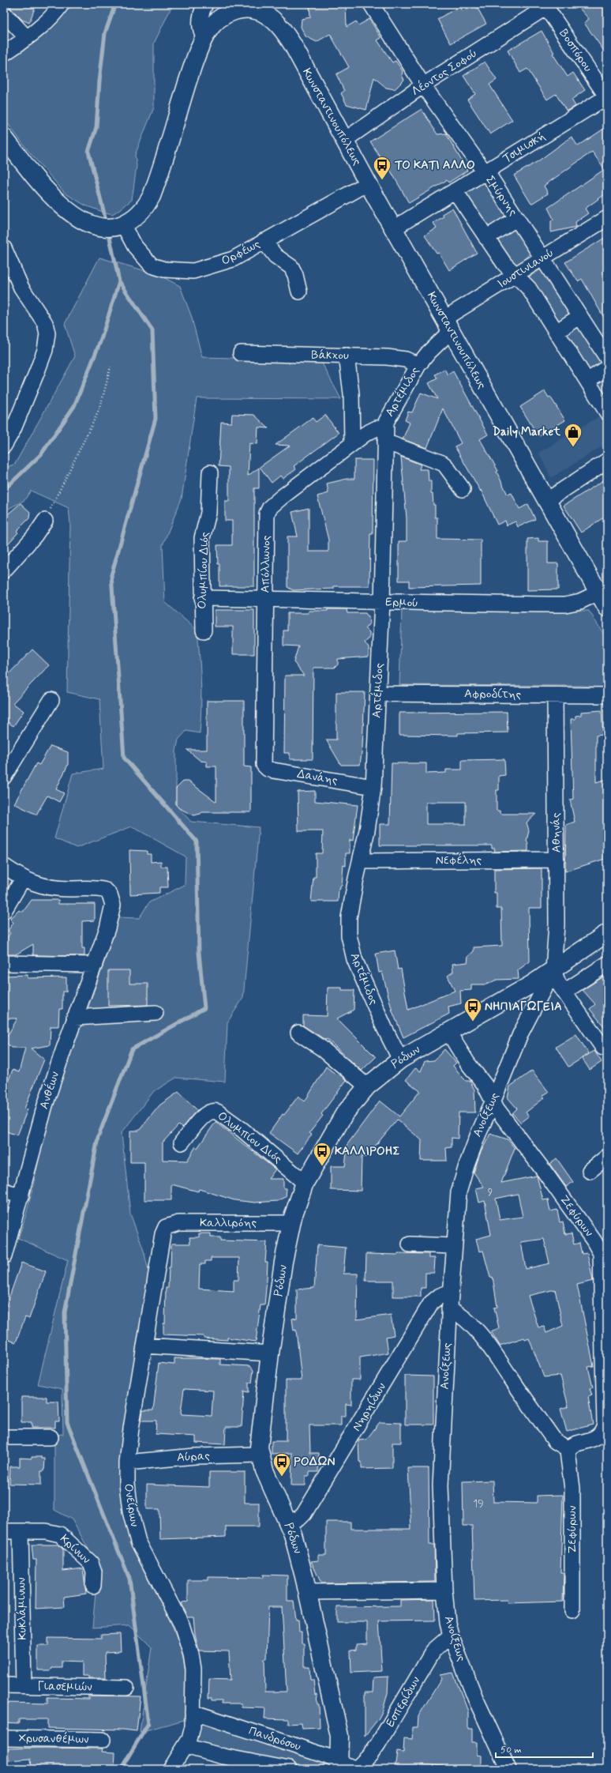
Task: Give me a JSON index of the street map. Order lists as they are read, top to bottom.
{
  "streets": {
    "main road": ["Κωνσταντινουπόλεως", "Ρόδων"],
    "street": [
      "Βοσπόρου",
      "Λέοντος Σοφού",
      "Τσιμισκή",
      "Σμύρνης",
      "Ορφέως",
      "Ιουστινιανού",
      "Βάκχου",
      "Αρτέμιδος",
      "Απόλλωνος",
      "Ολυμπίου Διός",
      "Ερμού",
      "Αφροδίτης",
      "Δανάης",
      "Αθηνάς",
      "Νεφέλης",
      "Ανθέων",
      "Ανοίξεως",
      "Ζεφύρων",
      "Καλλιρόης",
      "Νηρηίδων",
      "Αύρας",
      "Ονείρων",
      "Κρίνων",
      "Κυκλάμινων",
      "Γιασεμιών",
      "Εσπερίδων",
      "Χρυσανθέμων",
      "Πανδρόσου"
    ]
  },
  "crossings": [
    ["Βοσπόρου", "Λέοντος Σοφού"],
    ["Βοσπόρου", "Τσιμισκή"],
    ["Λέοντος Σοφού", "Κωνσταντινουπόλεως"],
    ["Λέοντος Σοφού", "Σμύρνης"],
    ["Κωνσταντινουπόλεως", "Τσιμισκή"],
    ["Κωνσταντινουπόλεως", "Ορφέως"],
    ["Κωνσταντινουπόλεως", "Ιουστινιανού"],
    ["Κωνσταντινουπόλεως", "Αρτέμιδος"],
    ["Κωνσταντινουπόλεως", "Ερμού"],
    ["Τσιμισκή", "Σμύρνης"],
    ["Σμύρνης", "Ιουστινιανού"],
    ["Ιουστινιανού", "Αρτέμιδος"],
    ["Βάκχου", "Αρτέμιδος"],
    ["Αρτέμιδος", "Απόλλωνος"],
    ["Αρτέμιδος", "Ερμού"],
    ["Αρτέμιδος", "Αφροδίτης"],
    ["Αρτέμιδος", "Δανάης"],
    ["Αρτέμιδος", "Νεφέλης"],
    ["Αρτέμιδος", "Ρόδων"],
    ["Απόλλωνος", "Ερμού"],
    ["Απόλλωνος", "Δανάης"],
    ["Ολυμπίου Διός", "Ερμού"],
    ["Ολυμπίου Διός", "Ρόδων"],
    ["Αφροδίτης", "Αθηνάς"],
    ["Αθηνάς", "Νεφέλης"],
    ["Αθηνάς", "Ρόδων"],
    ["Αθηνάς", "Ανοίξεως"],
    ["Ρόδων", "Ανοίξεως"],
    ["Ρόδων", "Ζεφύρων"],
    ["Ρόδων", "Καλλιρόης"],
    ["Ρόδων", "Νηρηίδων"],
    ["Ρόδων", "Αύρας"],
    ["Ρόδων", "Πανδρόσου"],
    ["Ανοίξεως", "Ζεφύρων"],
    ["Ανοίξεως", "Νηρηίδων"],
    ["Ανοίξεως", "Εσπερίδων"],
    ["Καλλιρόης", "Ονείρων"],
    ["Αύρας", "Ονείρων"],
    ["Ονείρων", "Πανδρόσου"],
    ["Κρίνων", "Κυκλάμινων"],
    ["Κυκλάμινων", "Γιασεμιών"],
    ["Εσπερίδων", "Πανδρόσου"]
  ],
  "places": {
    "bus stop": [
      "ΤΟ ΚΑΤΙ ΑΛΛΟ",
      "ΝΗΠΙΑΓΩΓΕΙΑ",
      "ΚΑΛΛΙΡΟΗΣ",
      "ΡΟΔΩΝ"
    ],
    "shop": ["Daily Market"]
  },
  "house_numbers": ["9", "19"],
  "scale_bar": "50 m"
}
